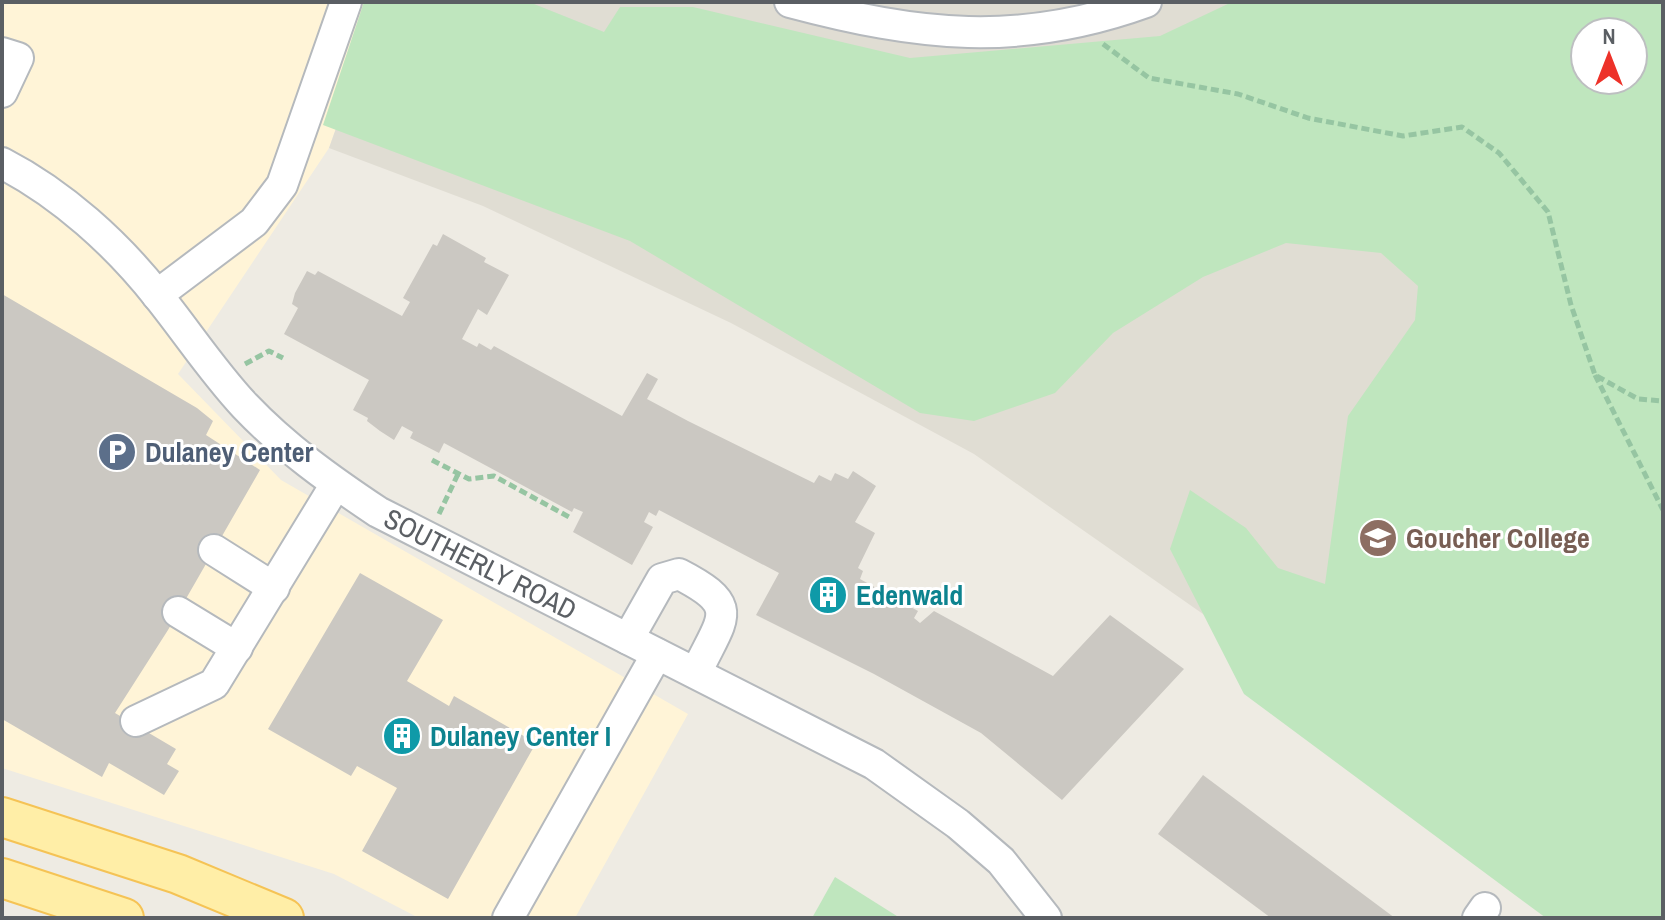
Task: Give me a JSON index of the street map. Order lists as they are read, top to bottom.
{
  "streets": {
    "street": ["SOUTHERLY ROAD"]
  },
  "places": {
    "parking": ["Dulaney Center"],
    "school or university": ["Goucher College"],
    "building": ["Edenwald", "Dulaney Center I"]
  },
  "north": "top"
}
